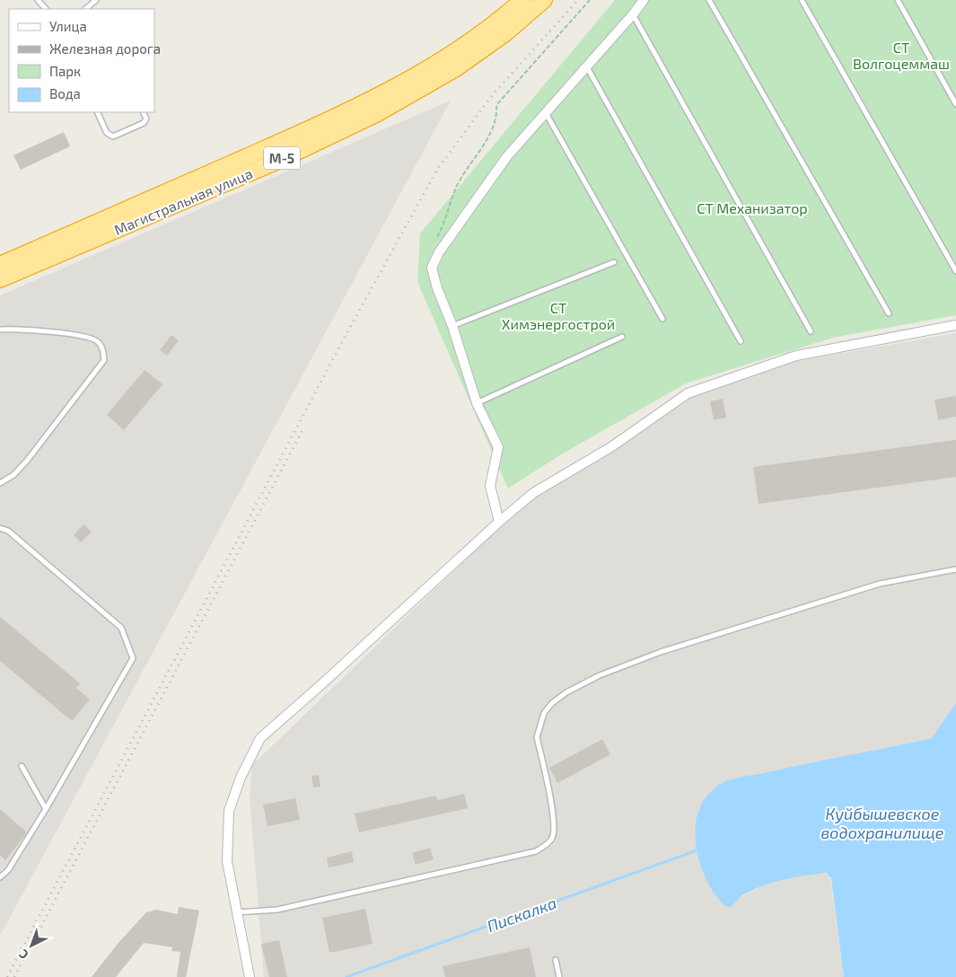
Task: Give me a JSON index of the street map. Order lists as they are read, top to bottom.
{
  "streets": {
    "highway": ["М-5", "Магистральная улица"]
  },
  "water": ["Куйбышевское водохранилище", "Пискалка"],
  "parks": ["СТ Волгоцеммаш", "СТ Механизатор", "СТ Химэнергострой"],
  "legend": [
    "Улица",
    "Железная дорога",
    "Парк",
    "Вода"
  ],
  "north": "bottom left"
}
